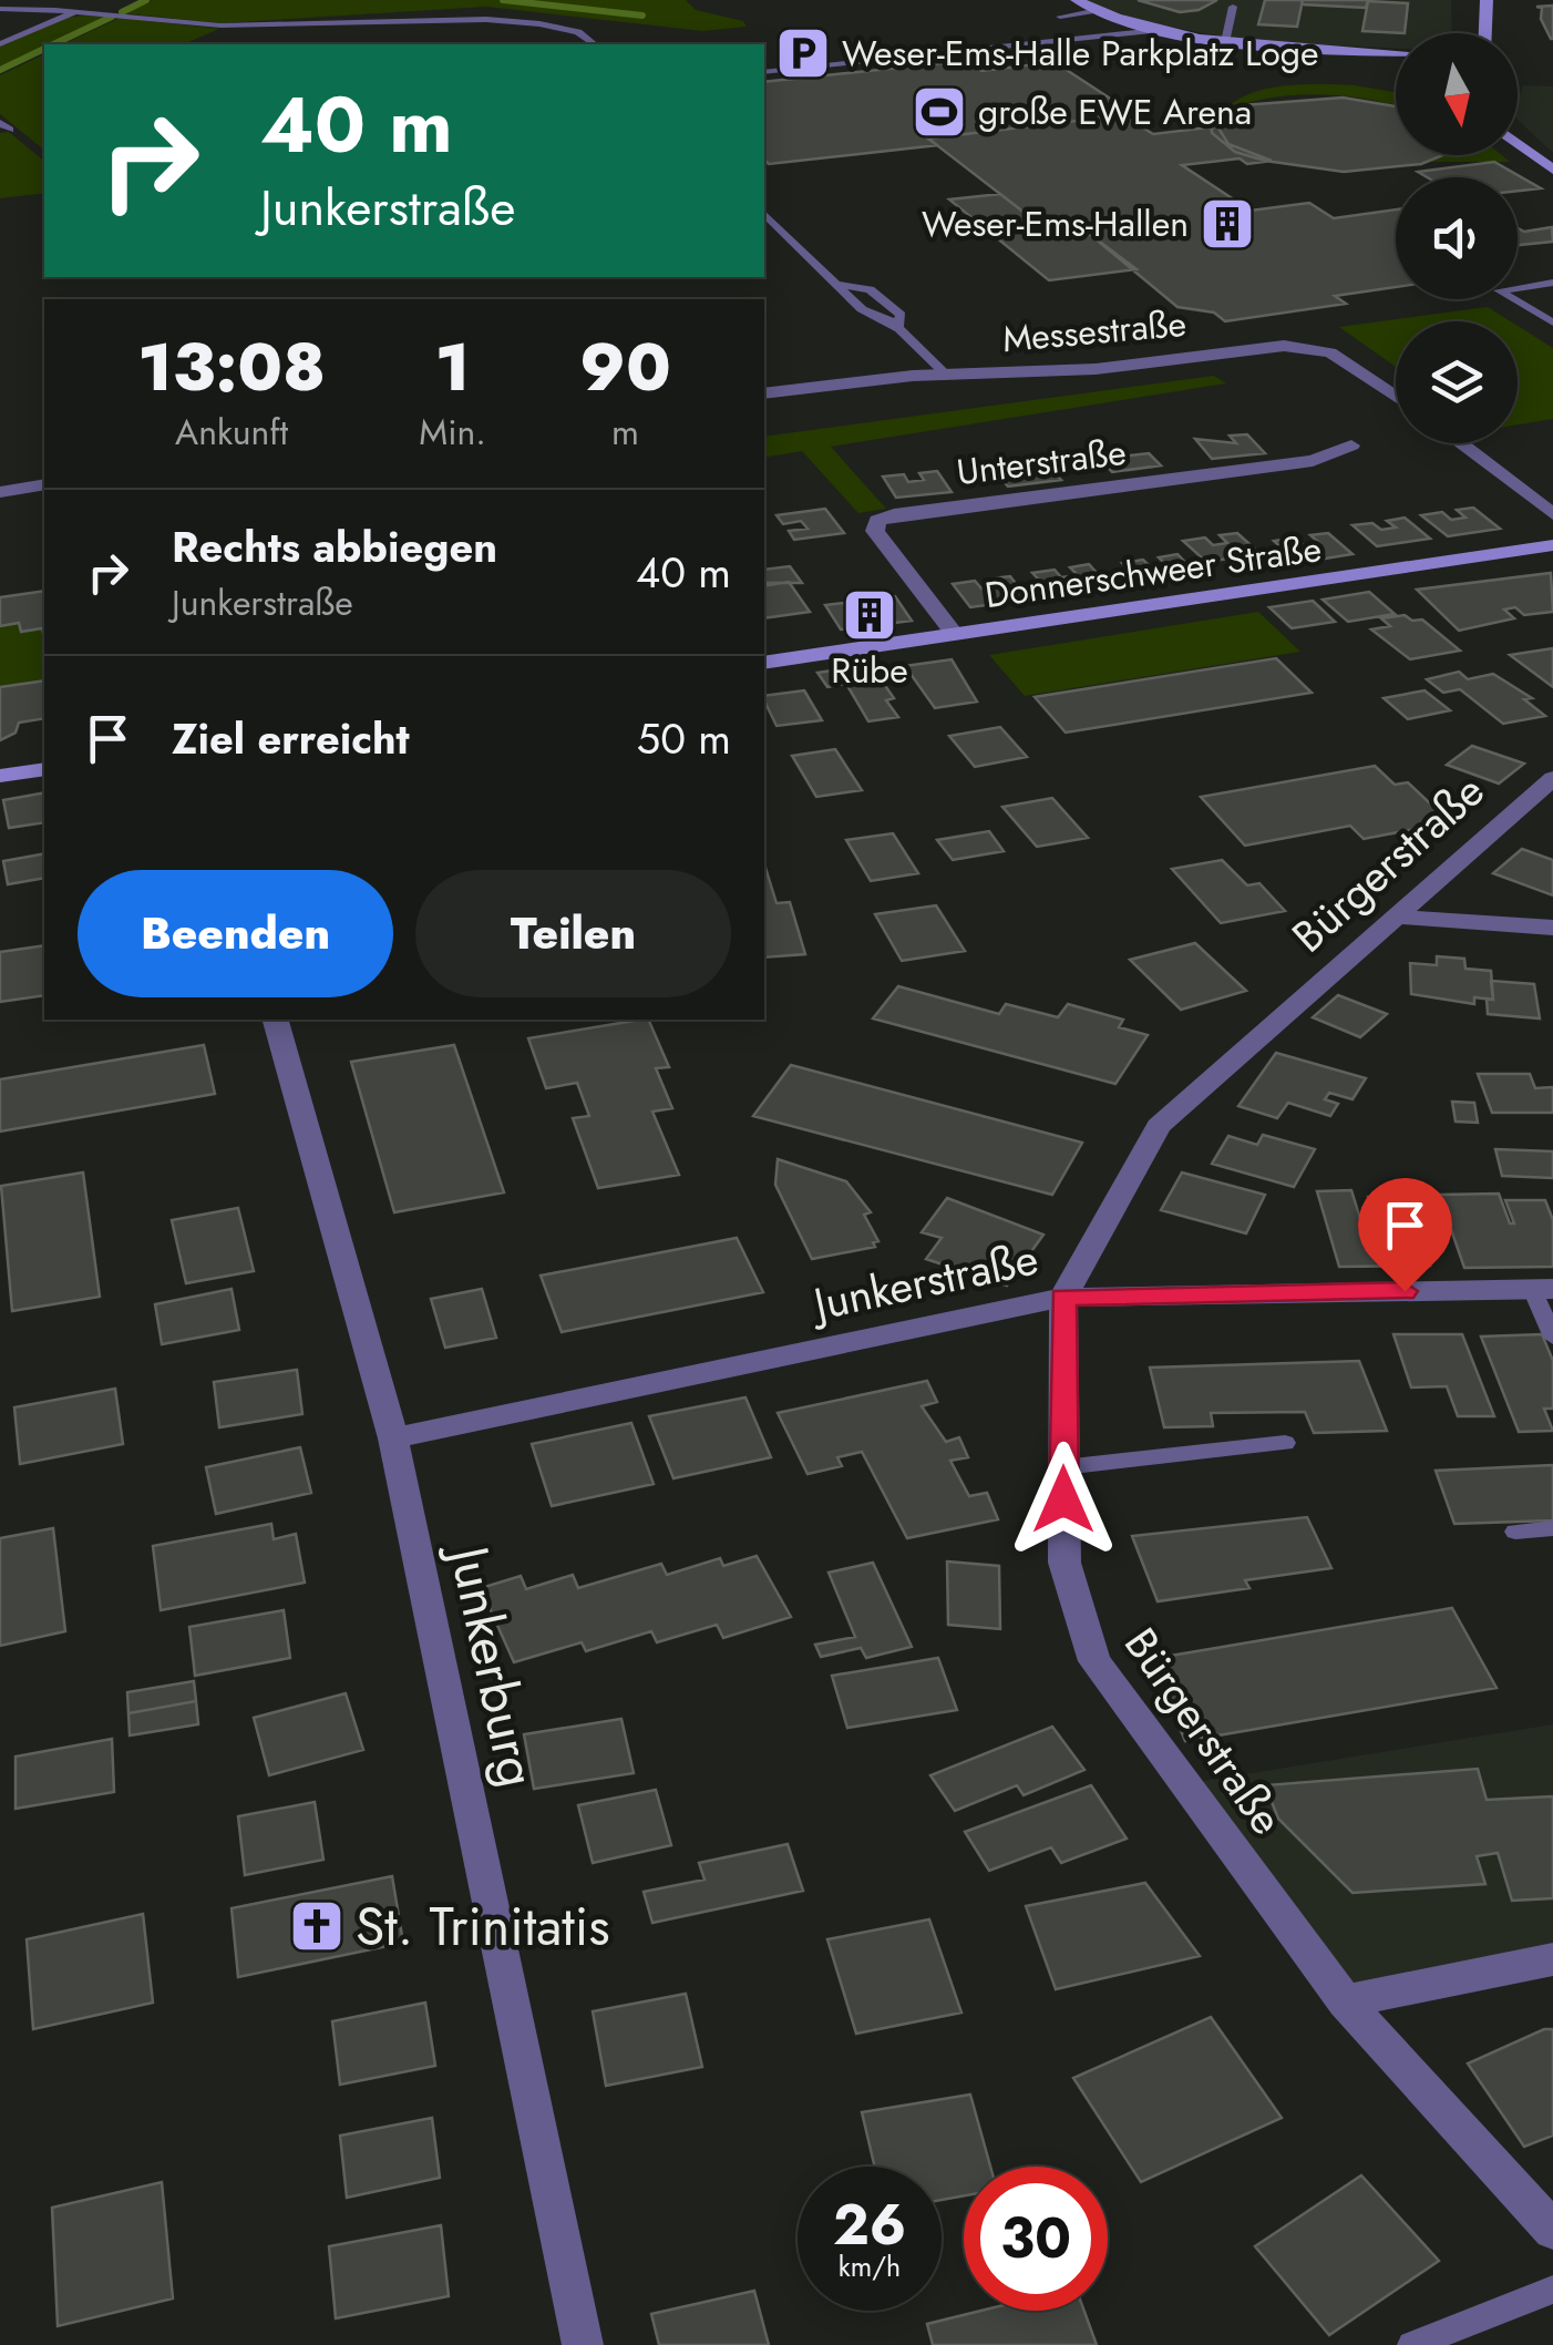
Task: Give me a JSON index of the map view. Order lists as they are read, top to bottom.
{
  "streets": {
    "street": [
      "Messestraße",
      "Unterstraße",
      "Donnerschweer Straße",
      "Bürgerstraße",
      "Junkerstraße",
      "Junkerburg"
    ]
  },
  "crossings": [
    ["Unterstraße", "Donnerschweer Straße"],
    ["Bürgerstraße", "Junkerstraße"],
    ["Junkerstraße", "Junkerburg"]
  ],
  "places": {
    "parking": ["Weser-Ems-Halle Parkplatz Loge"],
    "sports": ["große EWE Arena"],
    "building": ["Weser-Ems-Hallen", "Rübe"],
    "church": ["St. Trinitatis"]
  },
  "north": "bottom",
  "page": {
    "turn": ["40 m", "Junkerstraße"],
    "eta": [
      "13:08",
      "Ankunft",
      "1",
      "Min.",
      "90",
      "m"
    ],
    "list": [
      {
        "name": "Rechts abbiegen",
        "note": "Junkerstraße",
        "value": "40 m"
      },
      {
        "name": "Ziel erreicht",
        "value": "50 m"
      }
    ],
    "buttons": ["Beenden", "Teilen"],
    "speed": "26 km/h",
    "limit": "30"
  }
}
